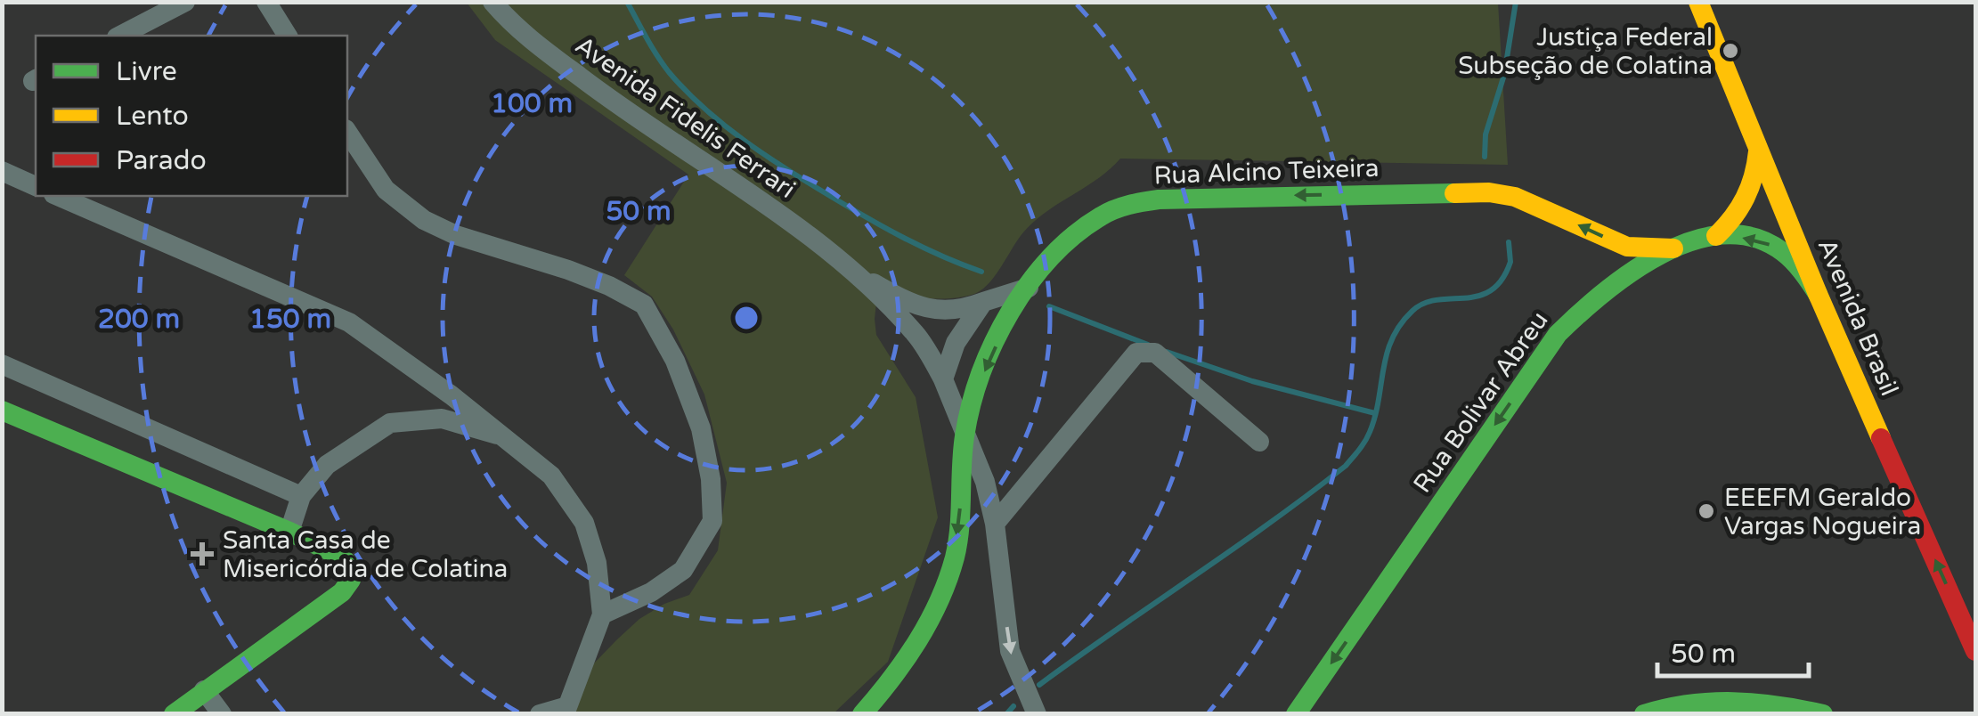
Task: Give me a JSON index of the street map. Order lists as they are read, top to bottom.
{
  "streets": {
    "main road": ["Rua Alcino Teixeira", "Avenida Brasil", "Rua Bolivar Abreu"],
    "street": ["Avenida Fidelis Ferrari"]
  },
  "crossings": [
    ["Avenida Fidelis Ferrari", "Rua Alcino Teixeira"],
    ["Rua Alcino Teixeira", "Rua Bolivar Abreu"],
    ["Avenida Brasil", "Rua Bolivar Abreu"]
  ],
  "one_way": ["Rua Alcino Teixeira", "Avenida Brasil", "Rua Bolivar Abreu"],
  "places": {
    "other": ["Justiça Federal Subseção de Colatina", "EEEFM Geraldo Vargas Nogueira"],
    "health": ["Santa Casa de Misericórdia de Colatina"]
  },
  "legend": ["Livre", "Lento", "Parado"],
  "scale_bar": "50 m",
  "rings": [
    "100 m",
    "50 m",
    "200 m",
    "150 m"
  ]
}
